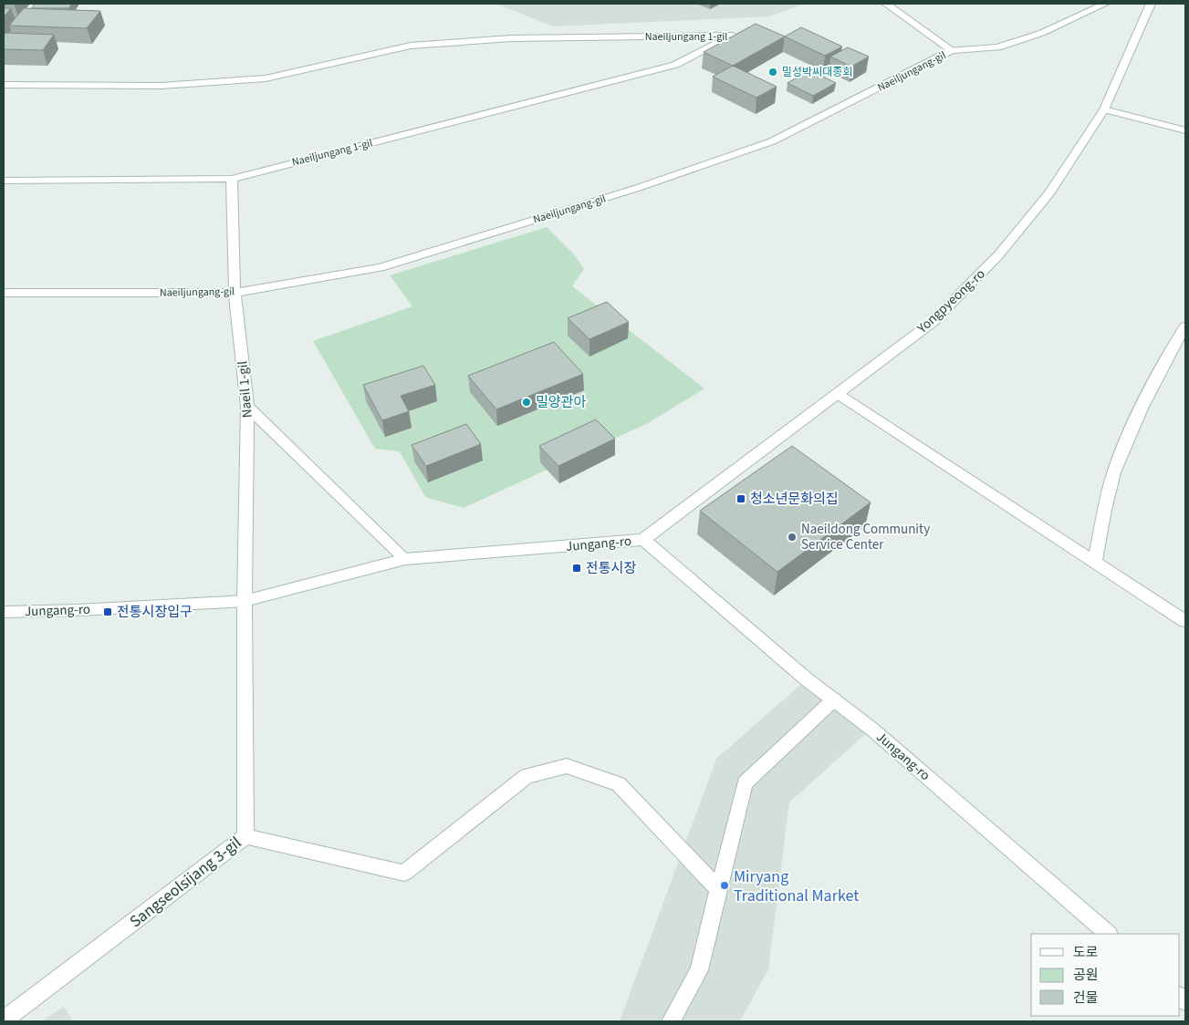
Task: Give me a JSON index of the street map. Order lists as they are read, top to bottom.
{
  "streets": {
    "street": [
      "Naeiljungang 1-gil",
      "Naeiljungang-gil",
      "Yongpyeong-ro",
      "Naeil 1-gil",
      "Jungang-ro",
      "Sangseolsijang 3-gil"
    ]
  },
  "crossings": [
    ["Naeiljungang 1-gil", "Naeil 1-gil"],
    ["Naeiljungang-gil", "Naeil 1-gil"],
    ["Yongpyeong-ro", "Jungang-ro"],
    ["Naeil 1-gil", "Jungang-ro"],
    ["Naeil 1-gil", "Sangseolsijang 3-gil"],
    ["Jungang-ro", "Sangseolsijang 3-gil"]
  ],
  "places": {
    "other": [
      "밀성박씨대종회",
      "밀양관아",
      "Naeildong Community Service Center",
      "Miryang Traditional Market"
    ],
    "transit": ["청소년문화의집", "전통시장", "전통시장입구"]
  },
  "legend": ["도로", "공원", "건물"]
}
